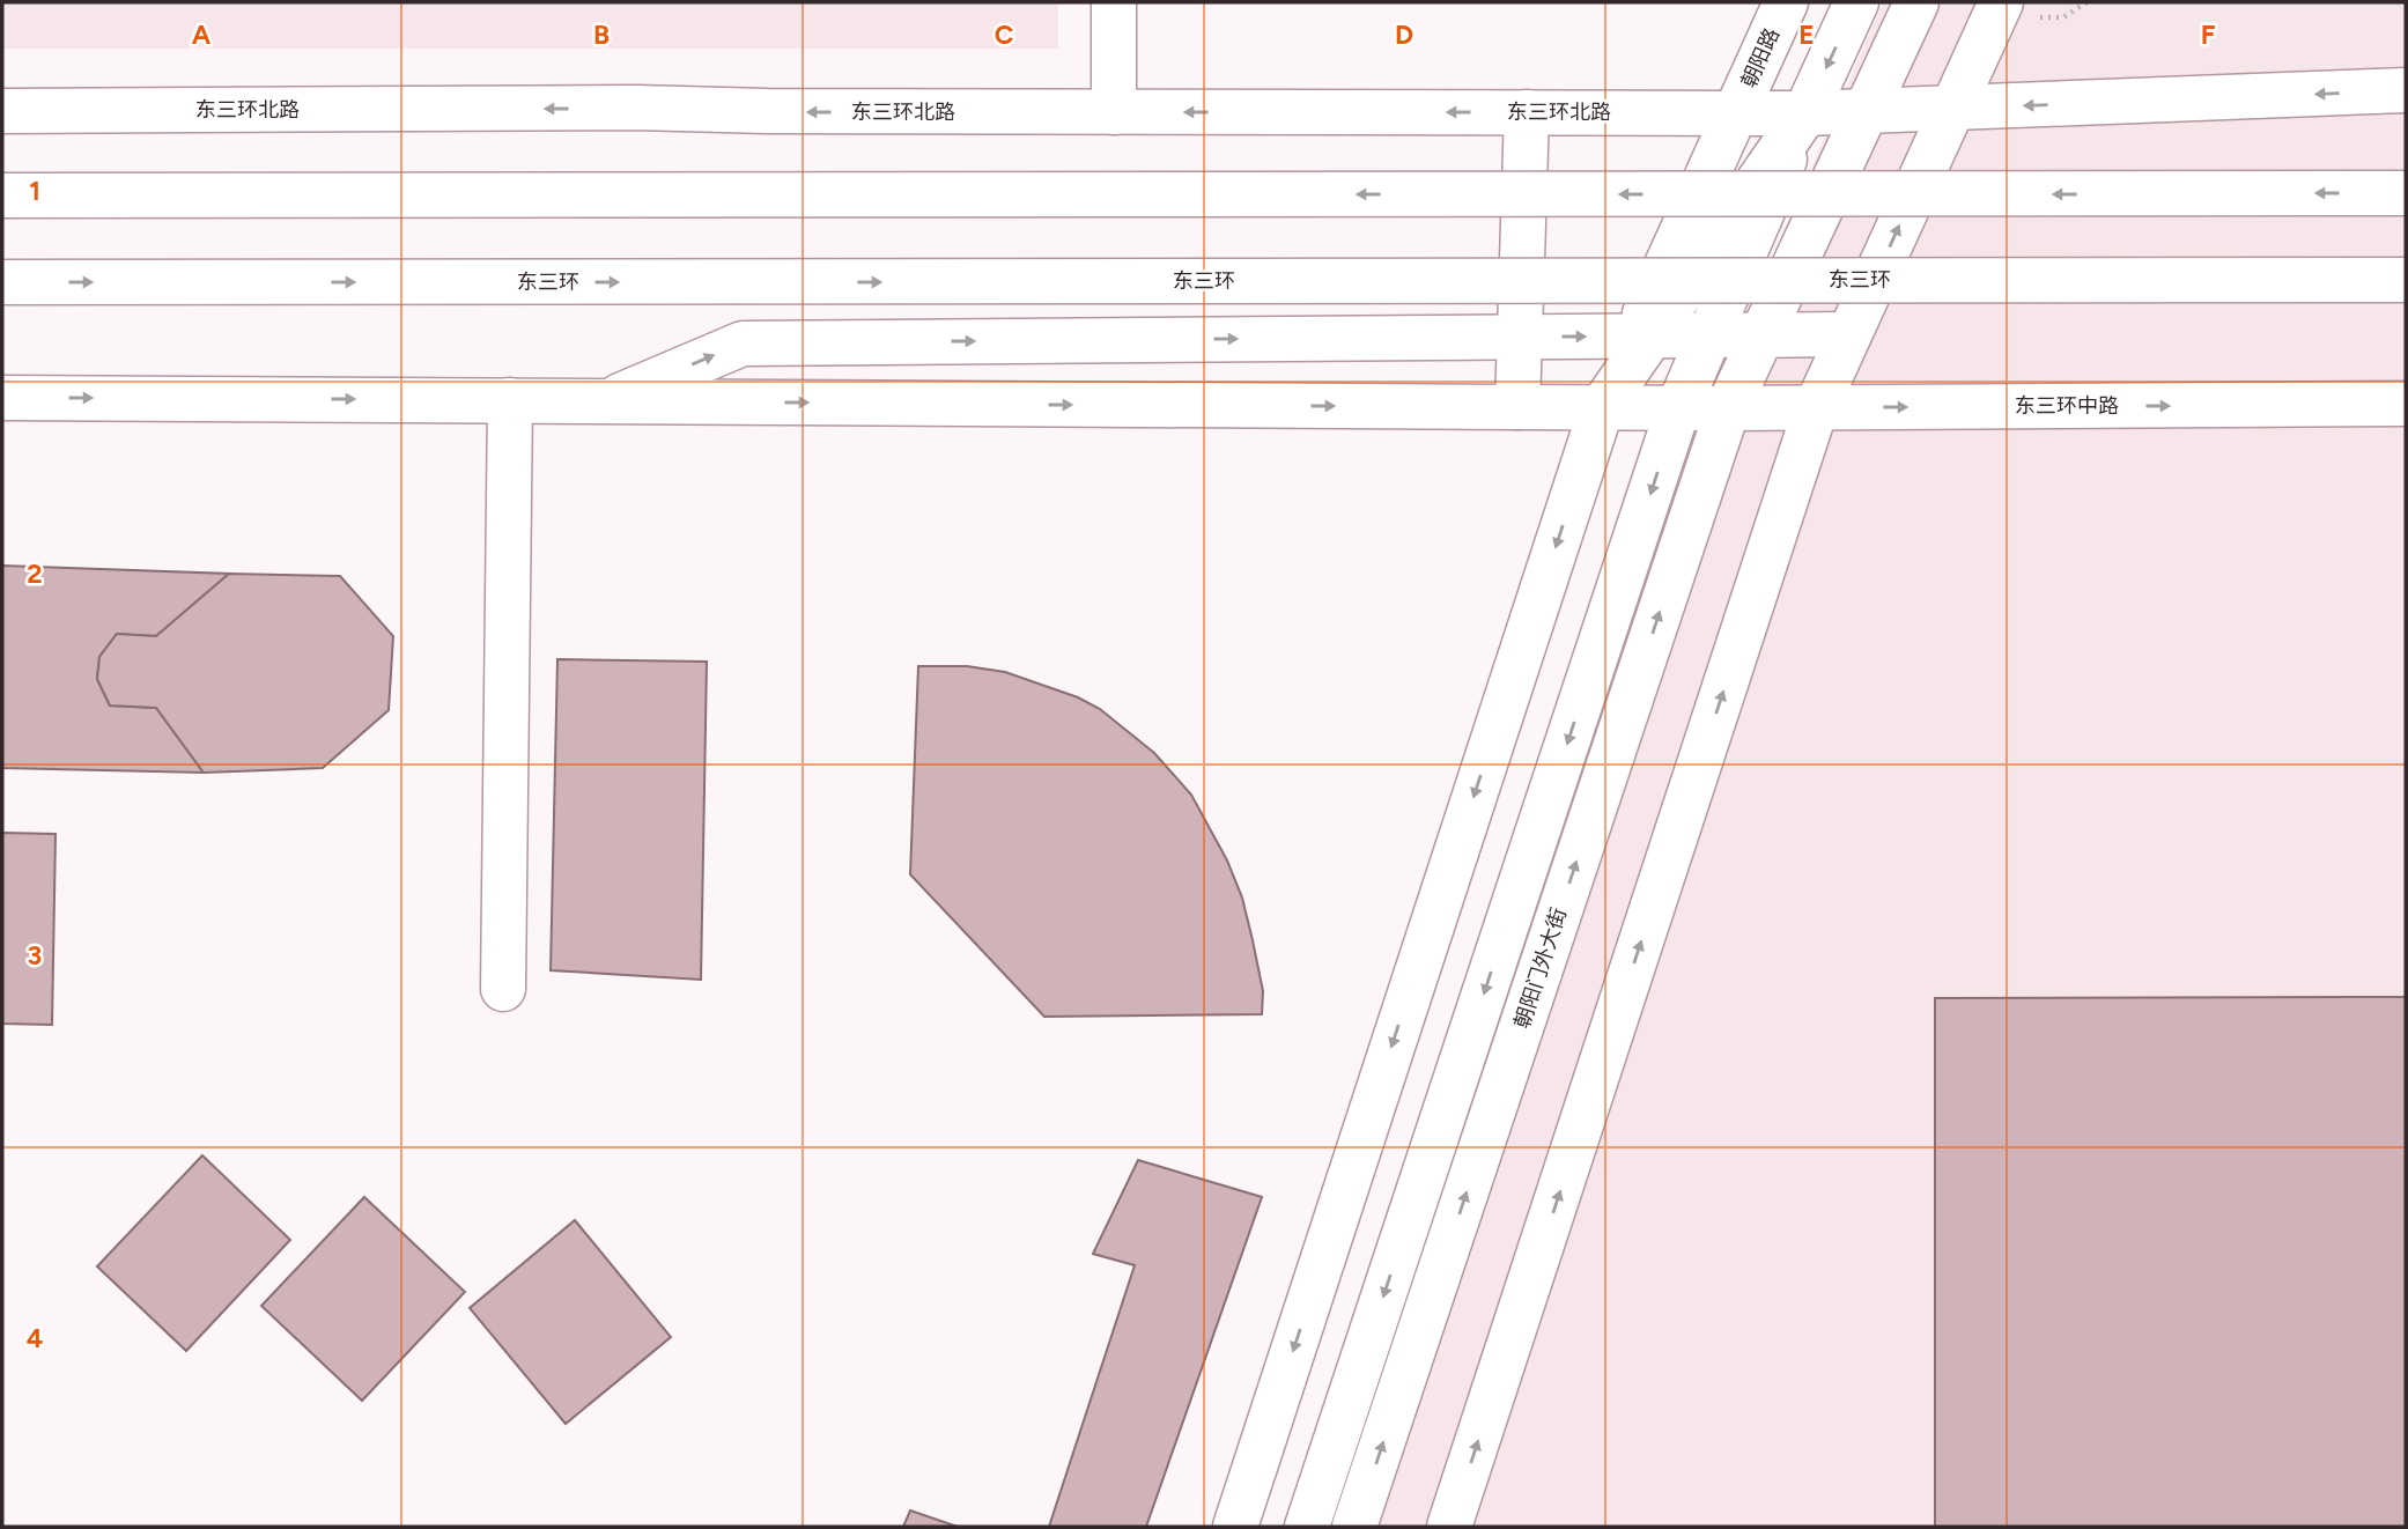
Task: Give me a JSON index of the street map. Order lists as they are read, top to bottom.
{
  "streets": {
    "main road": [
      "朝阳路",
      "东三环北路",
      "东三环",
      "东三环中路",
      "朝阳门外大街"
    ]
  },
  "crossings": [
    ["朝阳路", "东三环北路"],
    ["东三环北路", "朝阳门外大街"],
    ["东三环中路", "朝阳门外大街"]
  ],
  "grid": {
    "columns": [
      "A",
      "B",
      "C",
      "D",
      "E",
      "F"
    ],
    "rows": [
      "1",
      "2",
      "3",
      "4"
    ]
  }
}
